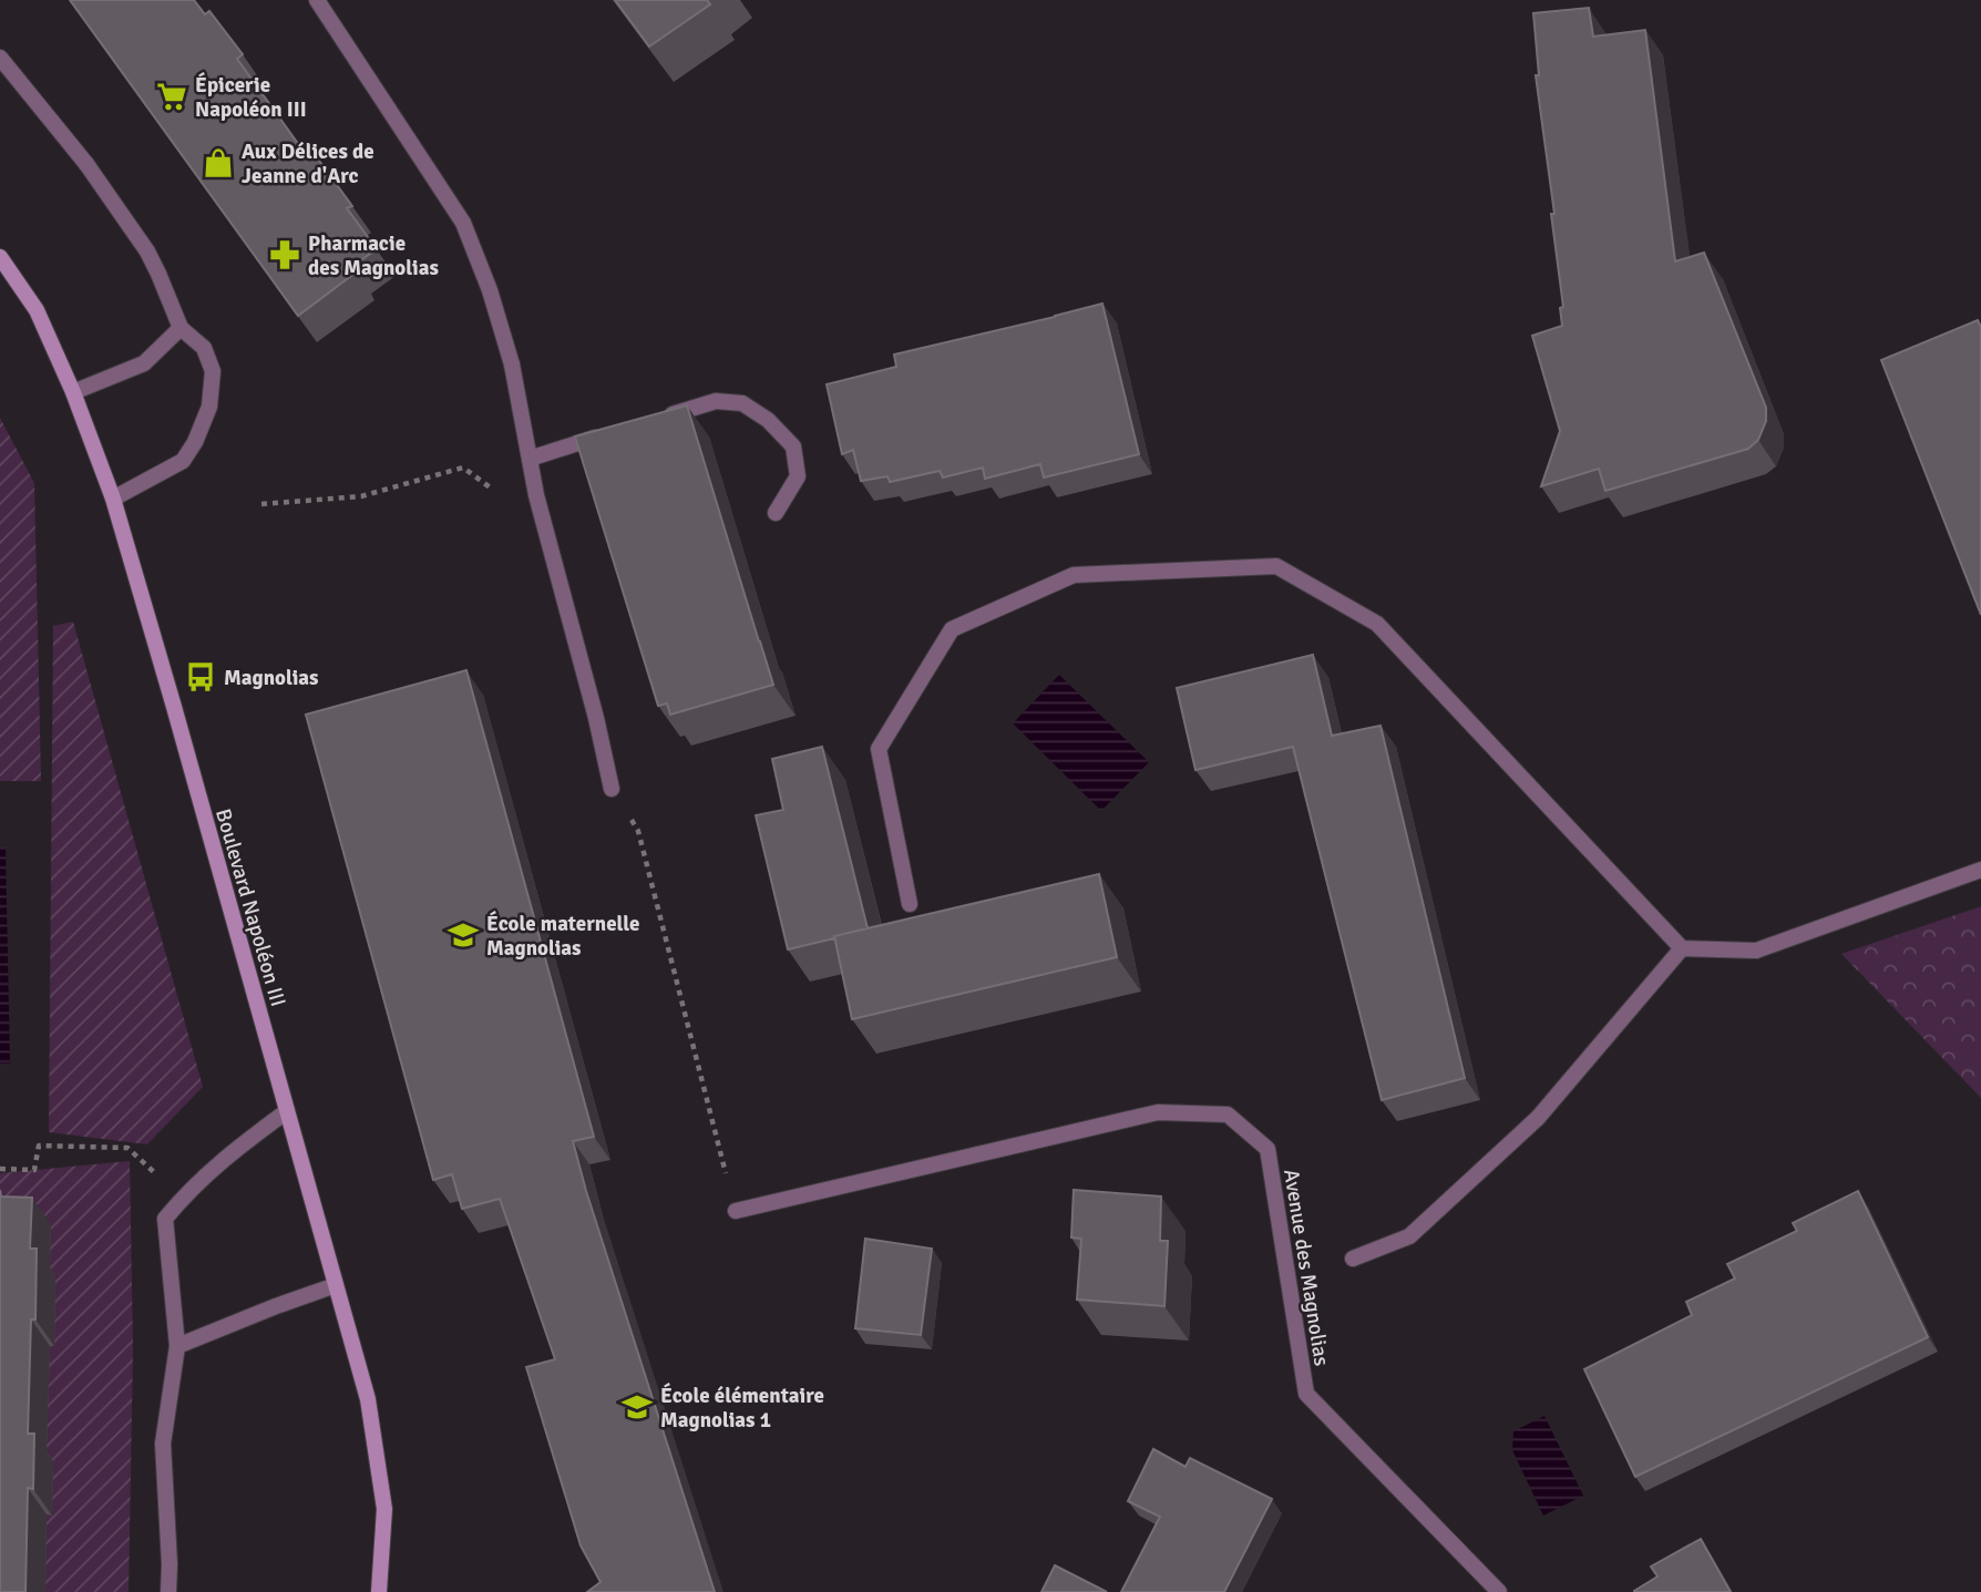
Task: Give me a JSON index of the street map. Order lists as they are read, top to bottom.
{
  "streets": {
    "main road": ["Boulevard Napoléon III"],
    "street": ["Avenue des Magnolias"]
  },
  "places": {
    "supermarket": ["Épicerie Napoléon III"],
    "shop": ["Aux Délices de Jeanne d'Arc"],
    "pharmacy": ["Pharmacie des Magnolias"],
    "bus stop": ["Magnolias"],
    "school or university": ["École maternelle Magnolias", "École élémentaire Magnolias 1"]
  }
}
